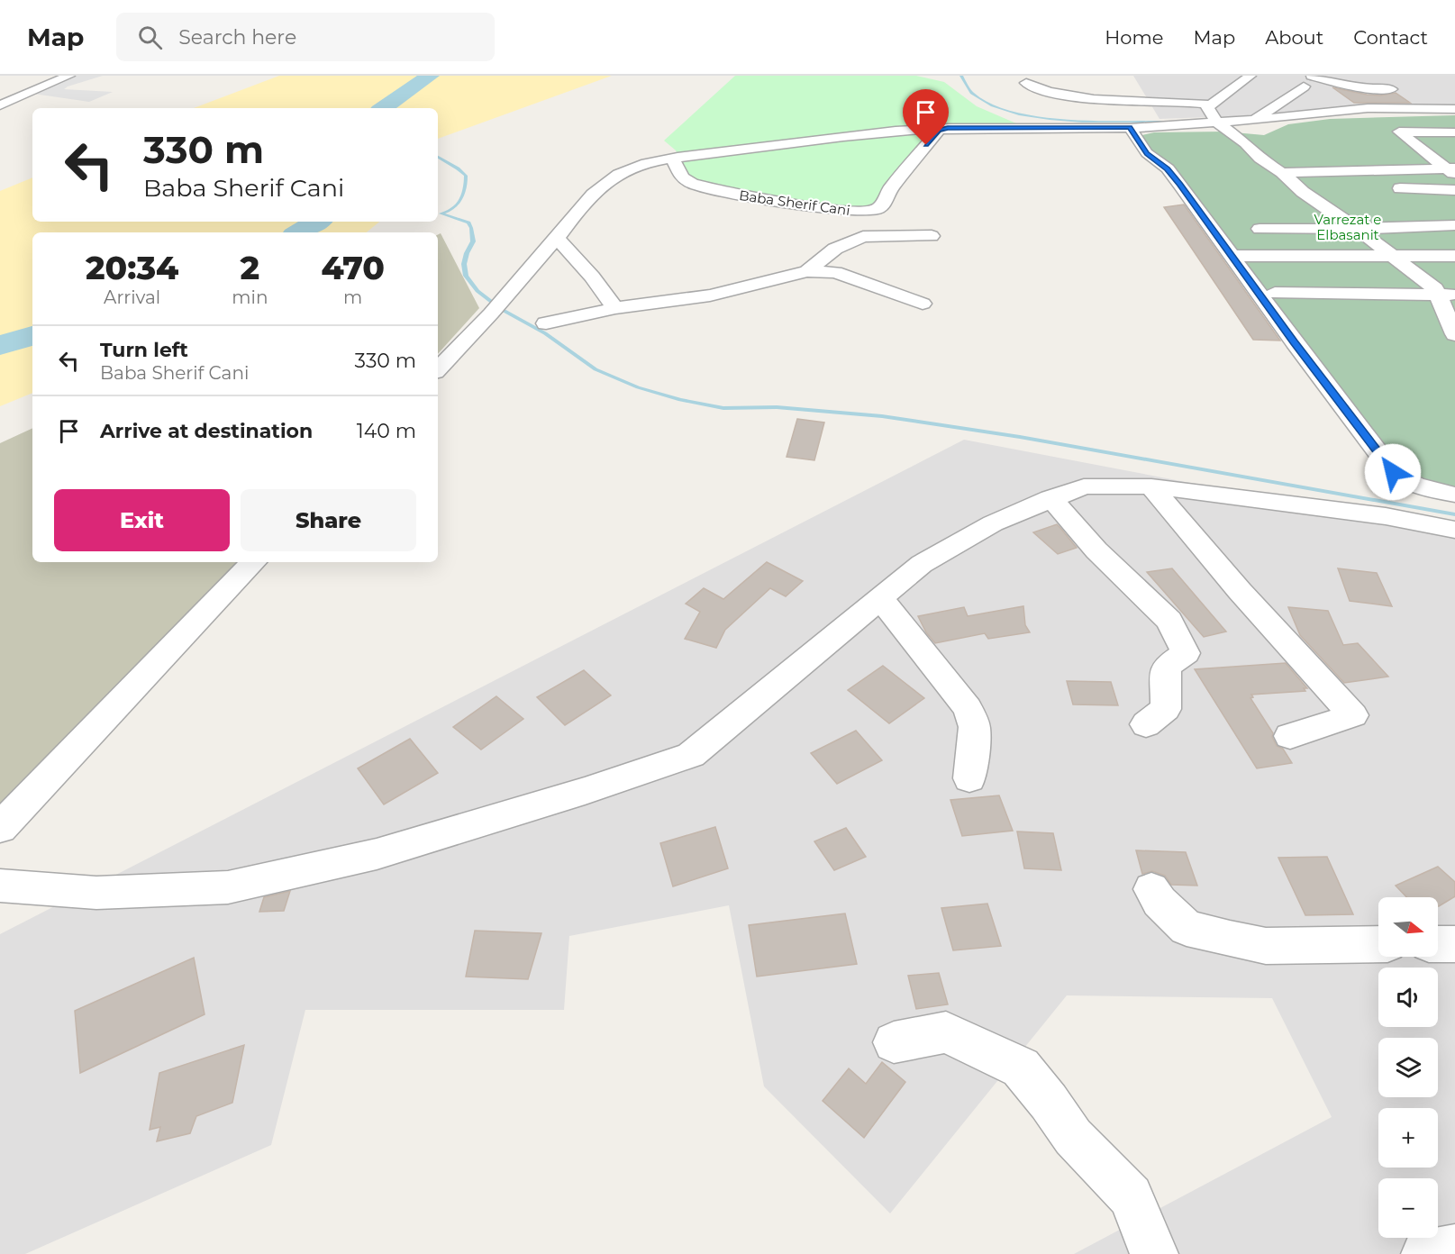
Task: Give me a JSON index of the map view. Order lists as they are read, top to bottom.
{
  "streets": {
    "street": ["Baba Sherif Cani"]
  },
  "parks": ["Varrezat e Elbasanit"],
  "north": "right",
  "page": {
    "header": "Map",
    "search": "Search here",
    "nav": [
      "Home",
      "Map",
      "About",
      "Contact"
    ],
    "turn": ["330 m", "Baba Sherif Cani"],
    "eta": [
      "20:34",
      "Arrival",
      "2",
      "min",
      "470",
      "m"
    ],
    "list": [
      {
        "name": "Turn left",
        "note": "Baba Sherif Cani",
        "value": "330 m"
      },
      {
        "name": "Arrive at destination",
        "value": "140 m"
      }
    ],
    "buttons": ["Exit", "Share"],
    "map_buttons": ["+", "−"]
  }
}
